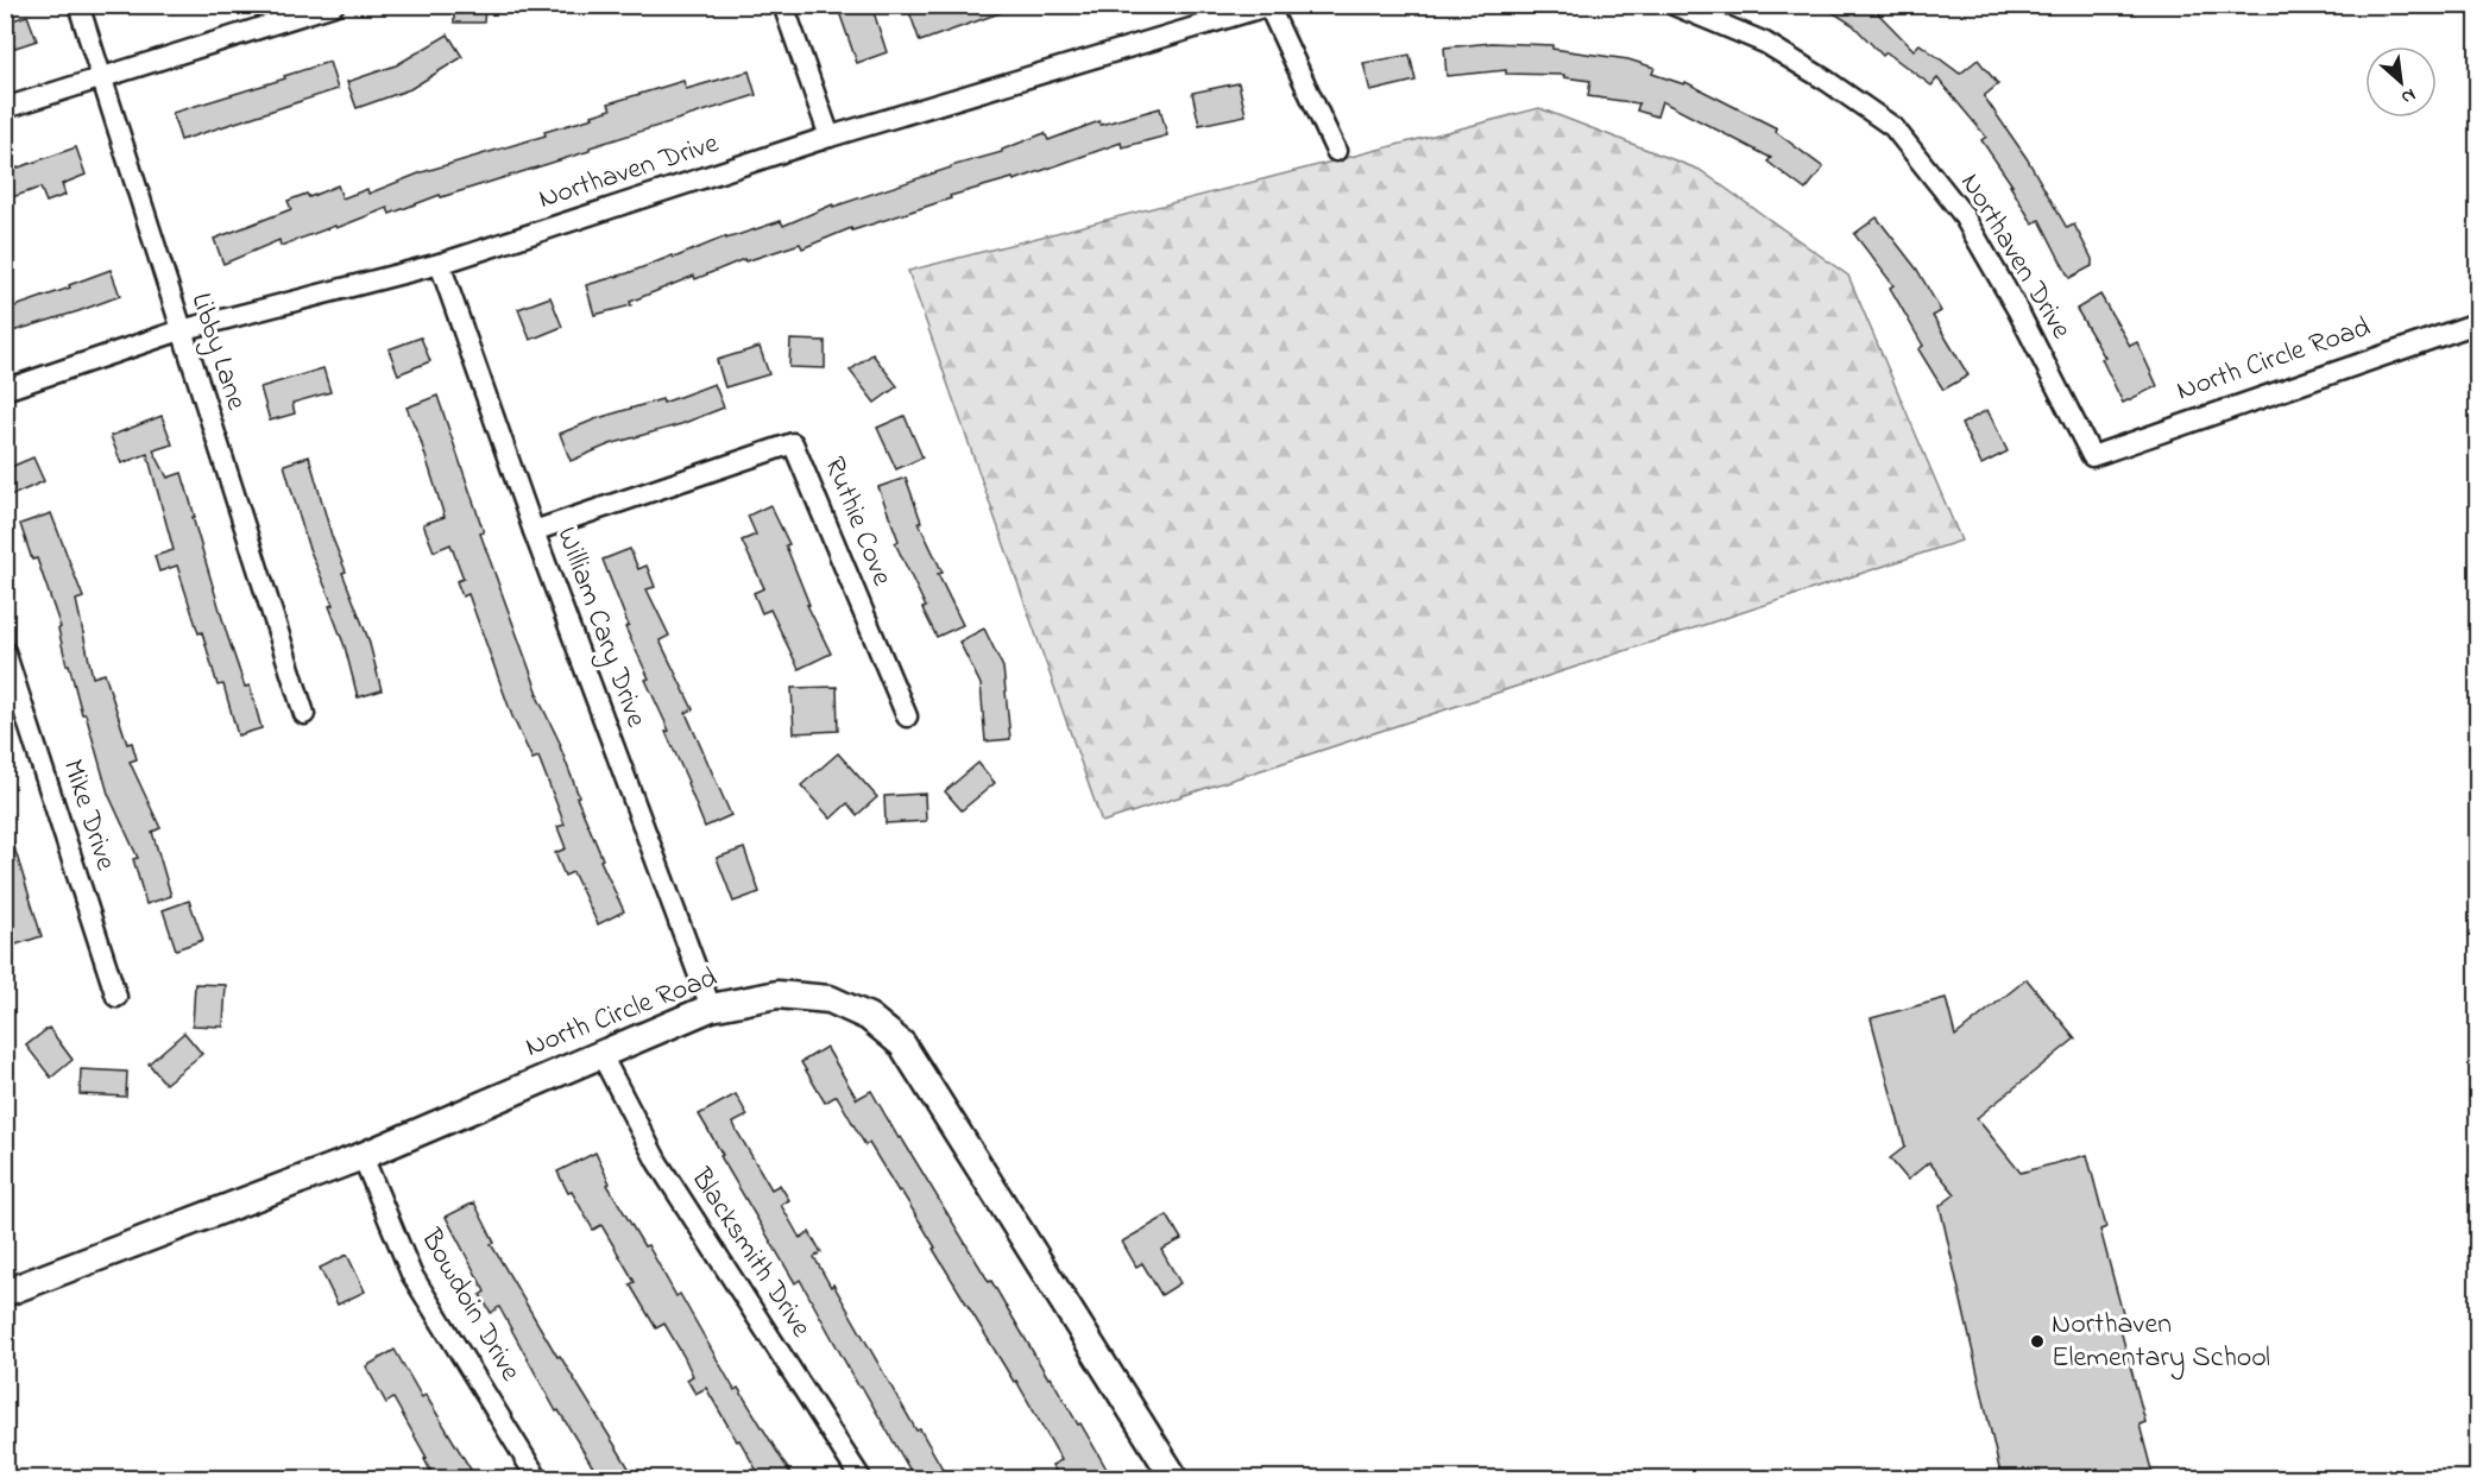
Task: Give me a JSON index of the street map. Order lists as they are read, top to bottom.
{
  "streets": {
    "street": [
      "Northaven Drive",
      "Libby Lane",
      "North Circle Road",
      "Ruthie Cove",
      "William Cary Drive",
      "Mike Drive",
      "Blacksmith Drive",
      "Bowdoin Drive"
    ]
  },
  "crossings": [
    ["Northaven Drive", "Libby Lane"],
    ["Northaven Drive", "North Circle Road"],
    ["Northaven Drive", "William Cary Drive"],
    ["North Circle Road", "William Cary Drive"],
    ["North Circle Road", "Blacksmith Drive"],
    ["North Circle Road", "Bowdoin Drive"],
    ["Ruthie Cove", "William Cary Drive"]
  ],
  "places": ["Northaven Elementary School"],
  "north": "bottom right"
}
